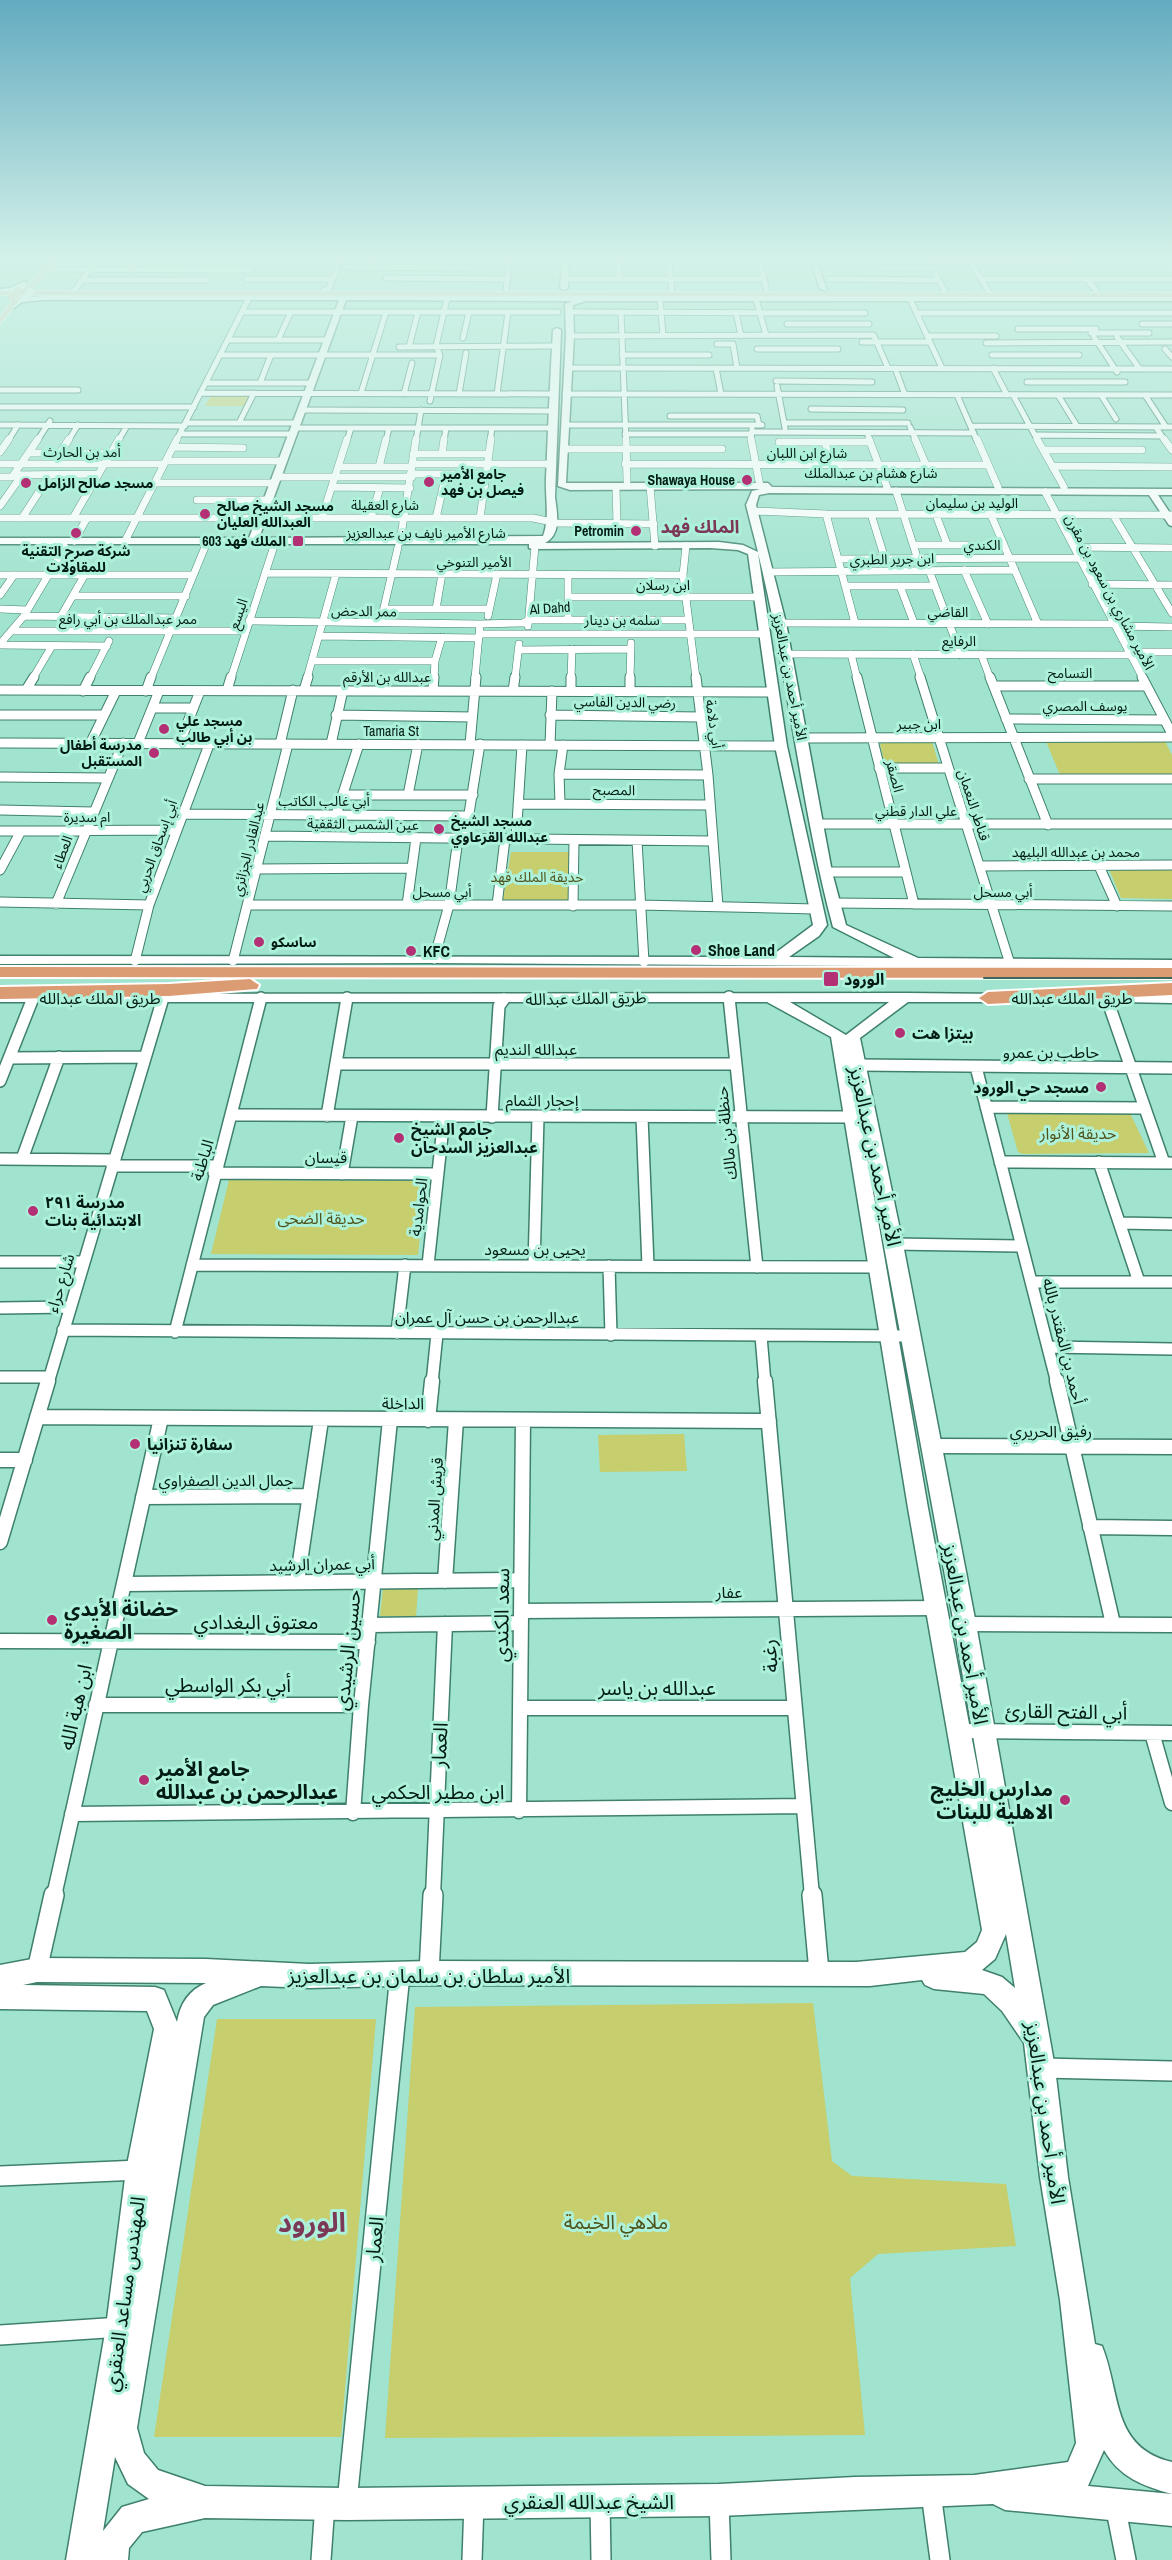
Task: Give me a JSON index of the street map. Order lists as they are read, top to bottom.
{
  "streets": {
    "highway": ["طريق الملك عبدالله"],
    "street": [
      "أمد بن الحارث",
      "شارع ابن اللبان",
      "شارع هشام بن عبدالملك",
      "الوليد بن سليمان",
      "شارع العقيلة",
      "شارع الأمير نايف بن عبدالعزيز",
      "الكندي",
      "ابن جرير الطبري",
      "الأمير التنوخي",
      "ابن رسلان",
      "الأمير مشاري بن سعود بن مقرن",
      "Al Dahd",
      "ممر الدحض",
      "القاضي",
      "اليسع",
      "ممر عبدالملك بن أبي رافع",
      "سلمه بن دينار",
      "الرفايع",
      "التسامح",
      "عبدالله بن الأرقم",
      "الأمير أحمد بن عبدالعزيز",
      "رضي الدين الفاسي",
      "يوسف المصري",
      "أبي دلامة",
      "ابن جبير",
      "Tamaria St",
      "الصقر",
      "المصبح",
      "أبي غالب الكاتب",
      "قناطر النعمان",
      "علي الدار قطني",
      "ام سديرة",
      "عين الشمس الثقفية",
      "أبي إسحاق الحربي",
      "عبدالقادر الجزائري",
      "العطاء",
      "محمد بن عبدالله البليهد",
      "أبي مسحل",
      "عبدالله النديم",
      "حاطب بن عمرو",
      "إحجار الثمام",
      "حنظلة بن مالك",
      "قيسان",
      "الباطنة",
      "الحوامدية",
      "يحيى بن مسعود",
      "شارع حراء",
      "عبدالرحمن بن حسن آل عمران",
      "أحمد بن المقتدر بالله",
      "الداخلة",
      "رفيق الحريري",
      "جمال الدين الصفراوي",
      "قريش المدني",
      "أبي عمران الرشيد",
      "عفار",
      "سعد الكندي",
      "معتوق البغدادي",
      "حسين الرشيدي",
      "رغبة",
      "أبي بكر الواسطي",
      "عبدالله بن ياسر",
      "ابن هبة الله",
      "أبي الفتح القارئ",
      "العمار",
      "ابن مطير الحكمي",
      "الأمير سلطان بن سلمان بن عبدالعزيز",
      "المهندس مساعد العنقري",
      "الشيخ عبدالله العنقري"
    ]
  },
  "crossings": [
    ["شارع هشام بن عبدالملك", "الأمير مشاري بن سعود بن مقرن"],
    ["الوليد بن سليمان", "الأمير مشاري بن سعود بن مقرن"],
    ["الوليد بن سليمان", "الأمير أحمد بن عبدالعزيز"],
    ["شارع الأمير نايف بن عبدالعزيز", "اليسع"],
    ["الكندي", "الأمير مشاري بن سعود بن مقرن"],
    ["ابن جرير الطبري", "الأمير أحمد بن عبدالعزيز"],
    ["الأمير التنوخي", "اليسع"],
    ["الأمير التنوخي", "أبي دلامة"],
    ["ابن رسلان", "الأمير أحمد بن عبدالعزيز"],
    ["ابن رسلان", "أبي دلامة"],
    ["الأمير مشاري بن سعود بن مقرن", "القاضي"],
    ["الأمير مشاري بن سعود بن مقرن", "الرفايع"],
    ["الأمير مشاري بن سعود بن مقرن", "التسامح"],
    ["الأمير مشاري بن سعود بن مقرن", "يوسف المصري"],
    ["الأمير مشاري بن سعود بن مقرن", "ابن جبير"],
    ["Al Dahd", "ممر الدحض"],
    ["Al Dahd", "أبي دلامة"],
    ["ممر الدحض", "اليسع"],
    ["القاضي", "الأمير أحمد بن عبدالعزيز"],
    ["اليسع", "ممر عبدالملك بن أبي رافع"],
    ["اليسع", "عبدالله بن الأرقم"],
    ["سلمه بن دينار", "الأمير أحمد بن عبدالعزيز"],
    ["سلمه بن دينار", "أبي دلامة"],
    ["الرفايع", "الأمير أحمد بن عبدالعزيز"],
    ["الرفايع", "الصقر"],
    ["الرفايع", "قناطر النعمان"],
    ["عبدالله بن الأرقم", "الأمير أحمد بن عبدالعزيز"],
    ["عبدالله بن الأرقم", "أبي دلامة"],
    ["عبدالله بن الأرقم", "عبدالقادر الجزائري"],
    ["الأمير أحمد بن عبدالعزيز", "ابن جبير"],
    ["الأمير أحمد بن عبدالعزيز", "Tamaria St"],
    ["الأمير أحمد بن عبدالعزيز", "علي الدار قطني"],
    ["الأمير أحمد بن عبدالعزيز", "أبي مسحل"],
    ["الأمير أحمد بن عبدالعزيز", "طريق الملك عبدالله"],
    ["الأمير أحمد بن عبدالعزيز", "حاطب بن عمرو"],
    ["الأمير أحمد بن عبدالعزيز", "إحجار الثمام"],
    ["الأمير أحمد بن عبدالعزيز", "يحيى بن مسعود"],
    ["الأمير أحمد بن عبدالعزيز", "عبدالرحمن بن حسن آل عمران"],
    ["الأمير أحمد بن عبدالعزيز", "رفيق الحريري"],
    ["الأمير أحمد بن عبدالعزيز", "عفار"],
    ["الأمير أحمد بن عبدالعزيز", "أبي الفتح القارئ"],
    ["الأمير أحمد بن عبدالعزيز", "الأمير سلطان بن سلمان بن عبدالعزيز"],
    ["الأمير أحمد بن عبدالعزيز", "الشيخ عبدالله العنقري"],
    ["رضي الدين الفاسي", "أبي دلامة"],
    ["أبي دلامة", "Tamaria St"],
    ["أبي دلامة", "المصبح"],
    ["أبي دلامة", "عين الشمس الثقفية"],
    ["أبي دلامة", "أبي مسحل"],
    ["ابن جبير", "الصقر"],
    ["ابن جبير", "قناطر النعمان"],
    ["Tamaria St", "أبي إسحاق الحربي"],
    ["Tamaria St", "عبدالقادر الجزائري"],
    ["Tamaria St", "العطاء"],
    ["الصقر", "علي الدار قطني"],
    ["الصقر", "أبي مسحل"],
    ["أبي غالب الكاتب", "أبي إسحاق الحربي"],
    ["أبي غالب الكاتب", "عبدالقادر الجزائري"],
    ["قناطر النعمان", "علي الدار قطني"],
    ["قناطر النعمان", "محمد بن عبدالله البليهد"],
    ["قناطر النعمان", "أبي مسحل"],
    ["ام سديرة", "أبي إسحاق الحربي"],
    ["ام سديرة", "العطاء"],
    ["عين الشمس الثقفية", "عبدالقادر الجزائري"],
    ["عبدالقادر الجزائري", "أبي مسحل"],
    ["طريق الملك عبدالله", "حنظلة بن مالك"],
    ["طريق الملك عبدالله", "الباطنة"],
    ["طريق الملك عبدالله", "شارع حراء"],
    ["عبدالله النديم", "حنظلة بن مالك"],
    ["حاطب بن عمرو", "أحمد بن المقتدر بالله"],
    ["إحجار الثمام", "حنظلة بن مالك"],
    ["إحجار الثمام", "الباطنة"],
    ["إحجار الثمام", "الحوامدية"],
    ["حنظلة بن مالك", "يحيى بن مسعود"],
    ["قيسان", "الباطنة"],
    ["قيسان", "الحوامدية"],
    ["قيسان", "شارع حراء"],
    ["الباطنة", "يحيى بن مسعود"],
    ["الباطنة", "عبدالرحمن بن حسن آل عمران"],
    ["الحوامدية", "يحيى بن مسعود"],
    ["شارع حراء", "عبدالرحمن بن حسن آل عمران"],
    ["شارع حراء", "الداخلة"],
    ["عبدالرحمن بن حسن آل عمران", "رغبة"],
    ["أحمد بن المقتدر بالله", "رفيق الحريري"],
    ["الداخلة", "قريش المدني"],
    ["الداخلة", "سعد الكندي"],
    ["الداخلة", "حسين الرشيدي"],
    ["الداخلة", "رغبة"],
    ["الداخلة", "ابن هبة الله"],
    ["جمال الدين الصفراوي", "ابن هبة الله"],
    ["قريش المدني", "أبي عمران الرشيد"],
    ["أبي عمران الرشيد", "سعد الكندي"],
    ["أبي عمران الرشيد", "حسين الرشيدي"],
    ["أبي عمران الرشيد", "ابن هبة الله"],
    ["عفار", "سعد الكندي"],
    ["عفار", "رغبة"],
    ["سعد الكندي", "عبدالله بن ياسر"],
    ["سعد الكندي", "ابن مطير الحكمي"],
    ["معتوق البغدادي", "حسين الرشيدي"],
    ["معتوق البغدادي", "ابن هبة الله"],
    ["حسين الرشيدي", "أبي بكر الواسطي"],
    ["حسين الرشيدي", "ابن مطير الحكمي"],
    ["رغبة", "عبدالله بن ياسر"],
    ["رغبة", "ابن مطير الحكمي"],
    ["رغبة", "الأمير سلطان بن سلمان بن عبدالعزيز"],
    ["أبي بكر الواسطي", "ابن هبة الله"],
    ["ابن هبة الله", "ابن مطير الحكمي"],
    ["ابن هبة الله", "الأمير سلطان بن سلمان بن عبدالعزيز"],
    ["العمار", "ابن مطير الحكمي"],
    ["العمار", "الأمير سلطان بن سلمان بن عبدالعزيز"],
    ["العمار", "الشيخ عبدالله العنقري"]
  ],
  "districts": ["الملك فهد", "الورود"],
  "parks": [
    "حديقة الملك فهد",
    "حديقة الأنوار",
    "حديقة الضحى",
    "ملاهي الخيمة"
  ],
  "places": {
    "other": [
      "Shawaya House",
      "جامع الأمير فيصل بن فهد",
      "مسجد صالح الزامل",
      "مسجد الشيخ صالح العبدالله العليان",
      "Petromin",
      "شركة صرح التقنية للمقاولات",
      "مسجد علي بن أبي طالب",
      "مدرسة أطفال المستقبل",
      "مسجد الشيخ عبدالله القرعاوي",
      "ساسكو",
      "Shoe Land",
      "KFC",
      "بيتزا هت",
      "مسجد حي الورود",
      "جامع الشيخ عبدالعزيز السدحان",
      "مدرسة ٢٩١ الابتدائية بنات",
      "سفارة تنزانيا",
      "حضانة الأيدي الصغيرة",
      "جامع الأمير عبدالرحمن بن عبدالله",
      "مدارس الخليج الاهلية للبنات"
    ],
    "transit": ["الملك فهد 603", "الورود"]
  }
}
